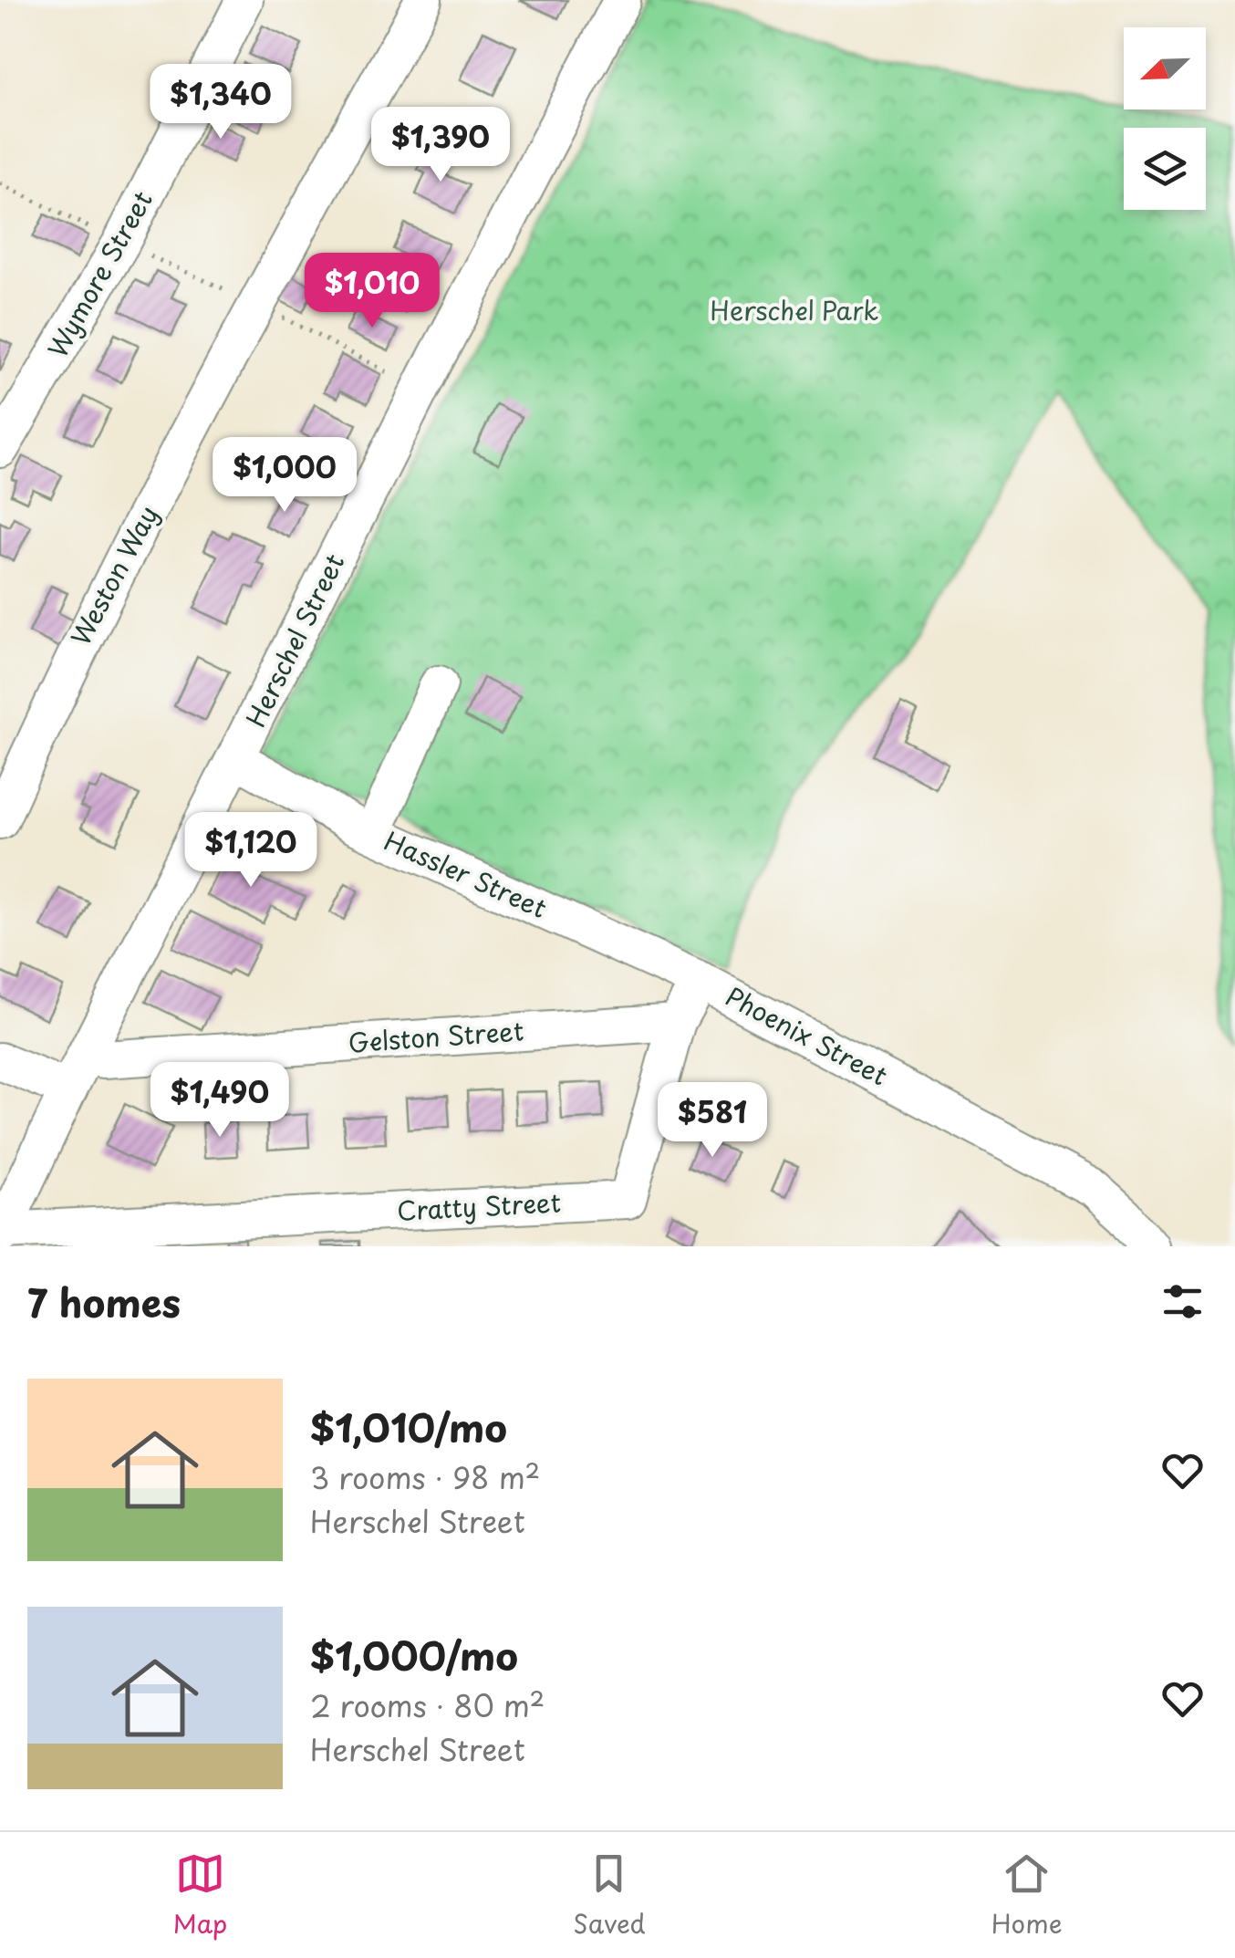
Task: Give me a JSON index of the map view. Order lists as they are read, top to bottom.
{
  "streets": {
    "street": [
      "Wymore Street",
      "Weston Way",
      "Herschel Street",
      "Hassler Street",
      "Phoenix Street",
      "Gelston Street",
      "Cratty Street"
    ]
  },
  "crossings": [
    ["Herschel Street", "Hassler Street"],
    ["Herschel Street", "Gelston Street"],
    ["Herschel Street", "Cratty Street"],
    ["Hassler Street", "Phoenix Street"],
    ["Phoenix Street", "Gelston Street"],
    ["Phoenix Street", "Cratty Street"]
  ],
  "parks": ["Herschel Park"],
  "north": "bottom left",
  "page": {
    "price": [
      "$1,340",
      "$1,390",
      "$1,010",
      "$1,000",
      "$1,120",
      "$1,490",
      "$581"
    ],
    "heading": "7 homes",
    "list": [
      {
        "name": "$1,010/mo",
        "note": "3 rooms · 98 m² · Herschel Street"
      },
      {
        "name": "$1,000/mo",
        "note": "2 rooms · 80 m² · Herschel Street"
      }
    ],
    "tabs": ["Map", "Saved", "Home"]
  }
}
